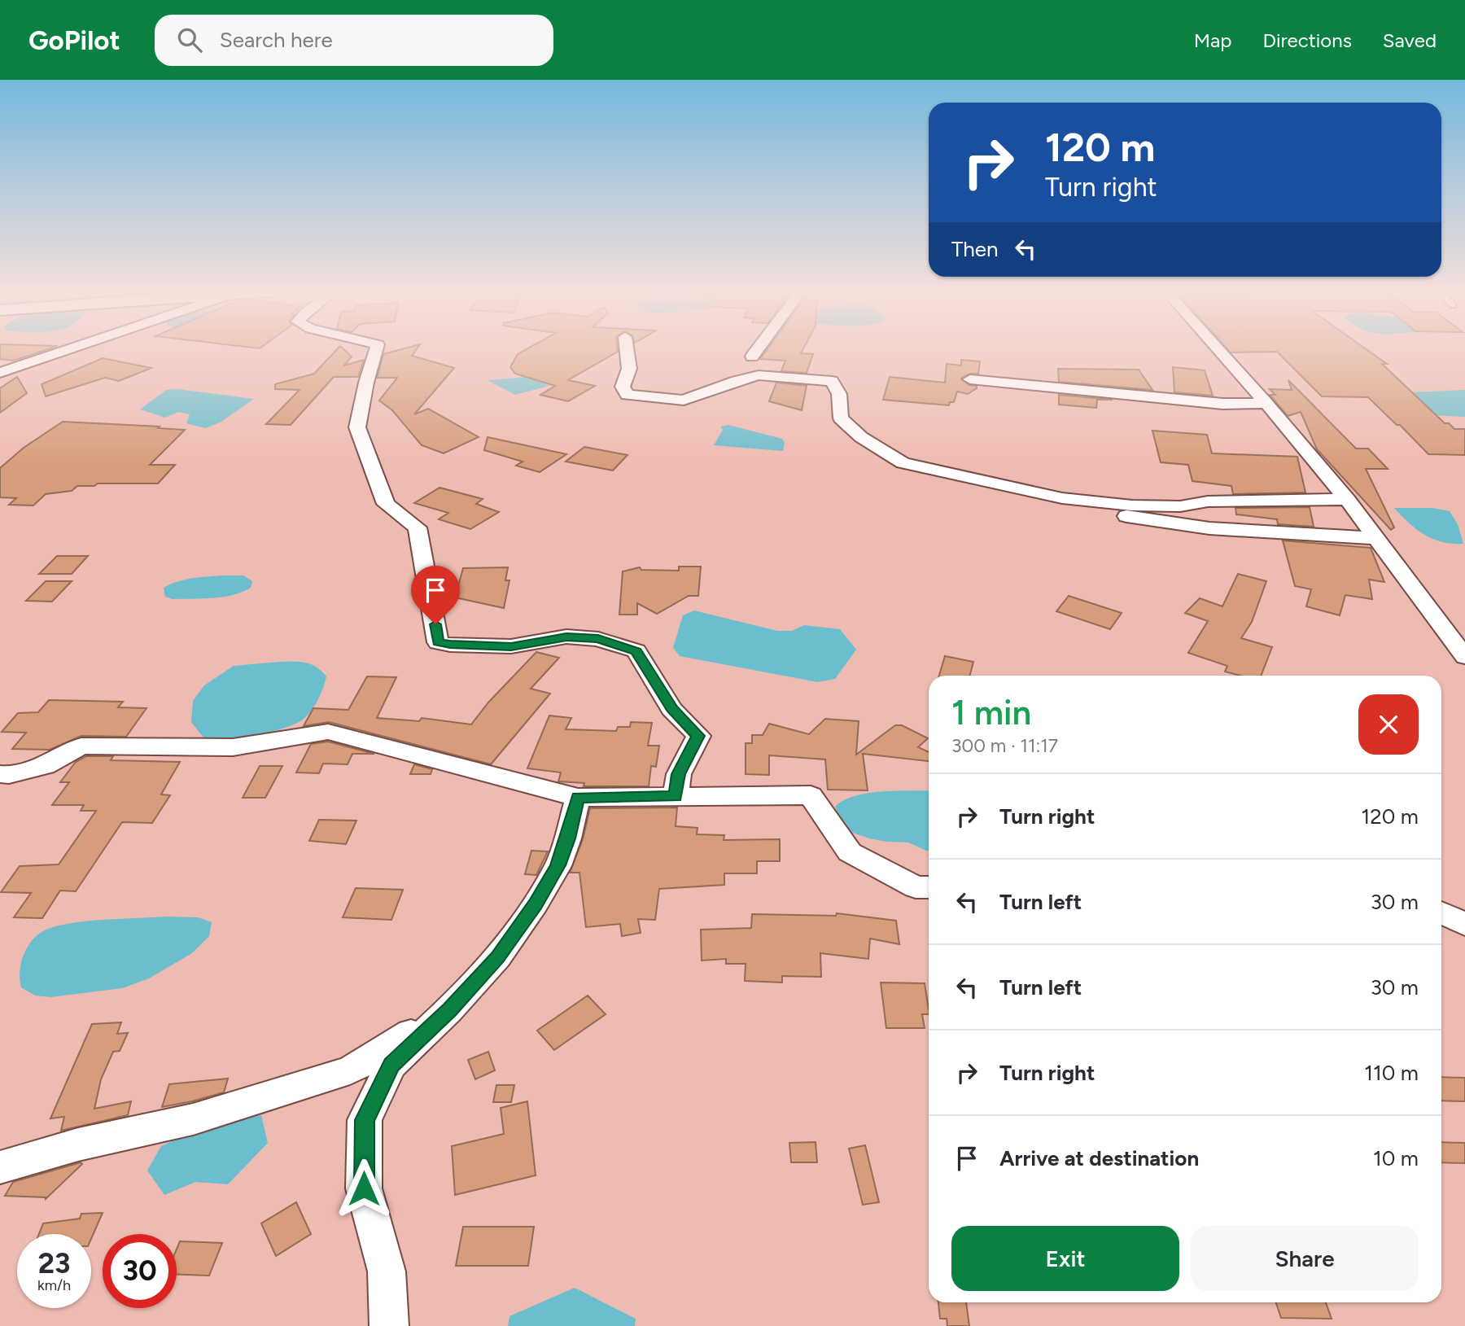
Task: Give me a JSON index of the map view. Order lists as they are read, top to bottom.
{
  "page": {
    "header": "GoPilot",
    "search": "Search here",
    "nav": ["Map", "Directions", "Saved"],
    "turn": ["120 m", "Turn right"],
    "then": "Then",
    "heading": ["1 min", "300 m · 11:17"],
    "list": [
      {
        "name": "Turn right",
        "value": "120 m"
      },
      {
        "name": "Turn left",
        "value": "30 m"
      },
      {
        "name": "Turn left",
        "value": "30 m"
      },
      {
        "name": "Turn right",
        "value": "110 m"
      },
      {
        "name": "Arrive at destination",
        "value": "10 m"
      }
    ],
    "buttons": ["Exit", "Share"],
    "speed": "23 km/h",
    "limit": "30"
  }
}
